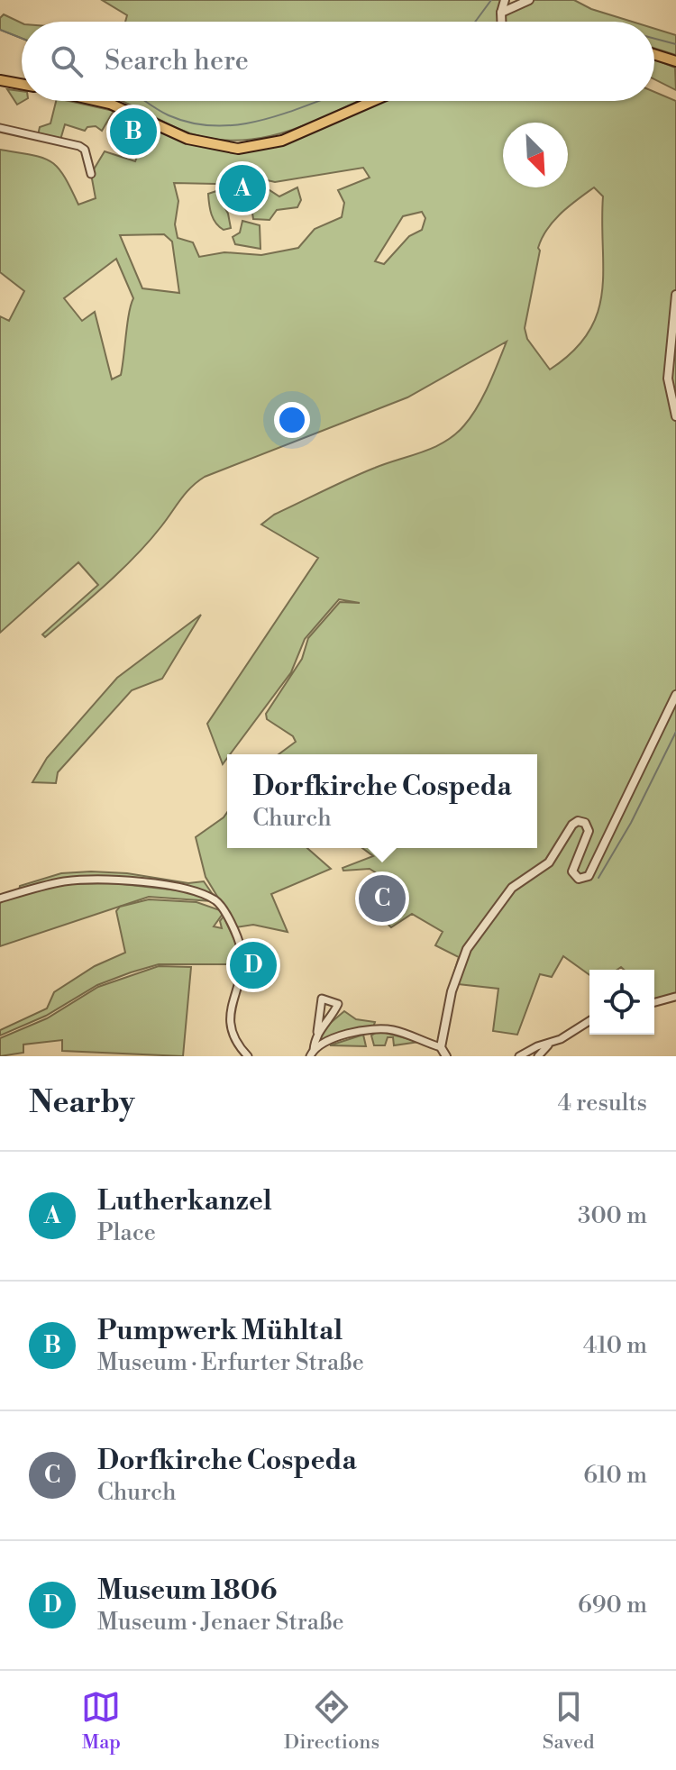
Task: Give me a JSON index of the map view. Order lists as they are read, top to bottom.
{
  "north": "bottom right",
  "page": {
    "search": "Search here",
    "pins": [
      "B",
      "A",
      "C",
      "D"
    ],
    "popup": ["Dorfkirche Cospeda", "Church"],
    "heading": ["Nearby", "4 results"],
    "list": [
      {
        "mark": "A",
        "name": "Lutherkanzel",
        "note": "Place",
        "value": "300 m"
      },
      {
        "mark": "B",
        "name": "Pumpwerk Mühltal",
        "note": "Museum · Erfurter Straße",
        "value": "410 m"
      },
      {
        "mark": "C",
        "name": "Dorfkirche Cospeda",
        "note": "Church",
        "value": "610 m"
      },
      {
        "mark": "D",
        "name": "Museum 1806",
        "note": "Museum · Jenaer Straße",
        "value": "690 m"
      }
    ],
    "nav": ["Map", "Directions", "Saved"]
  }
}
